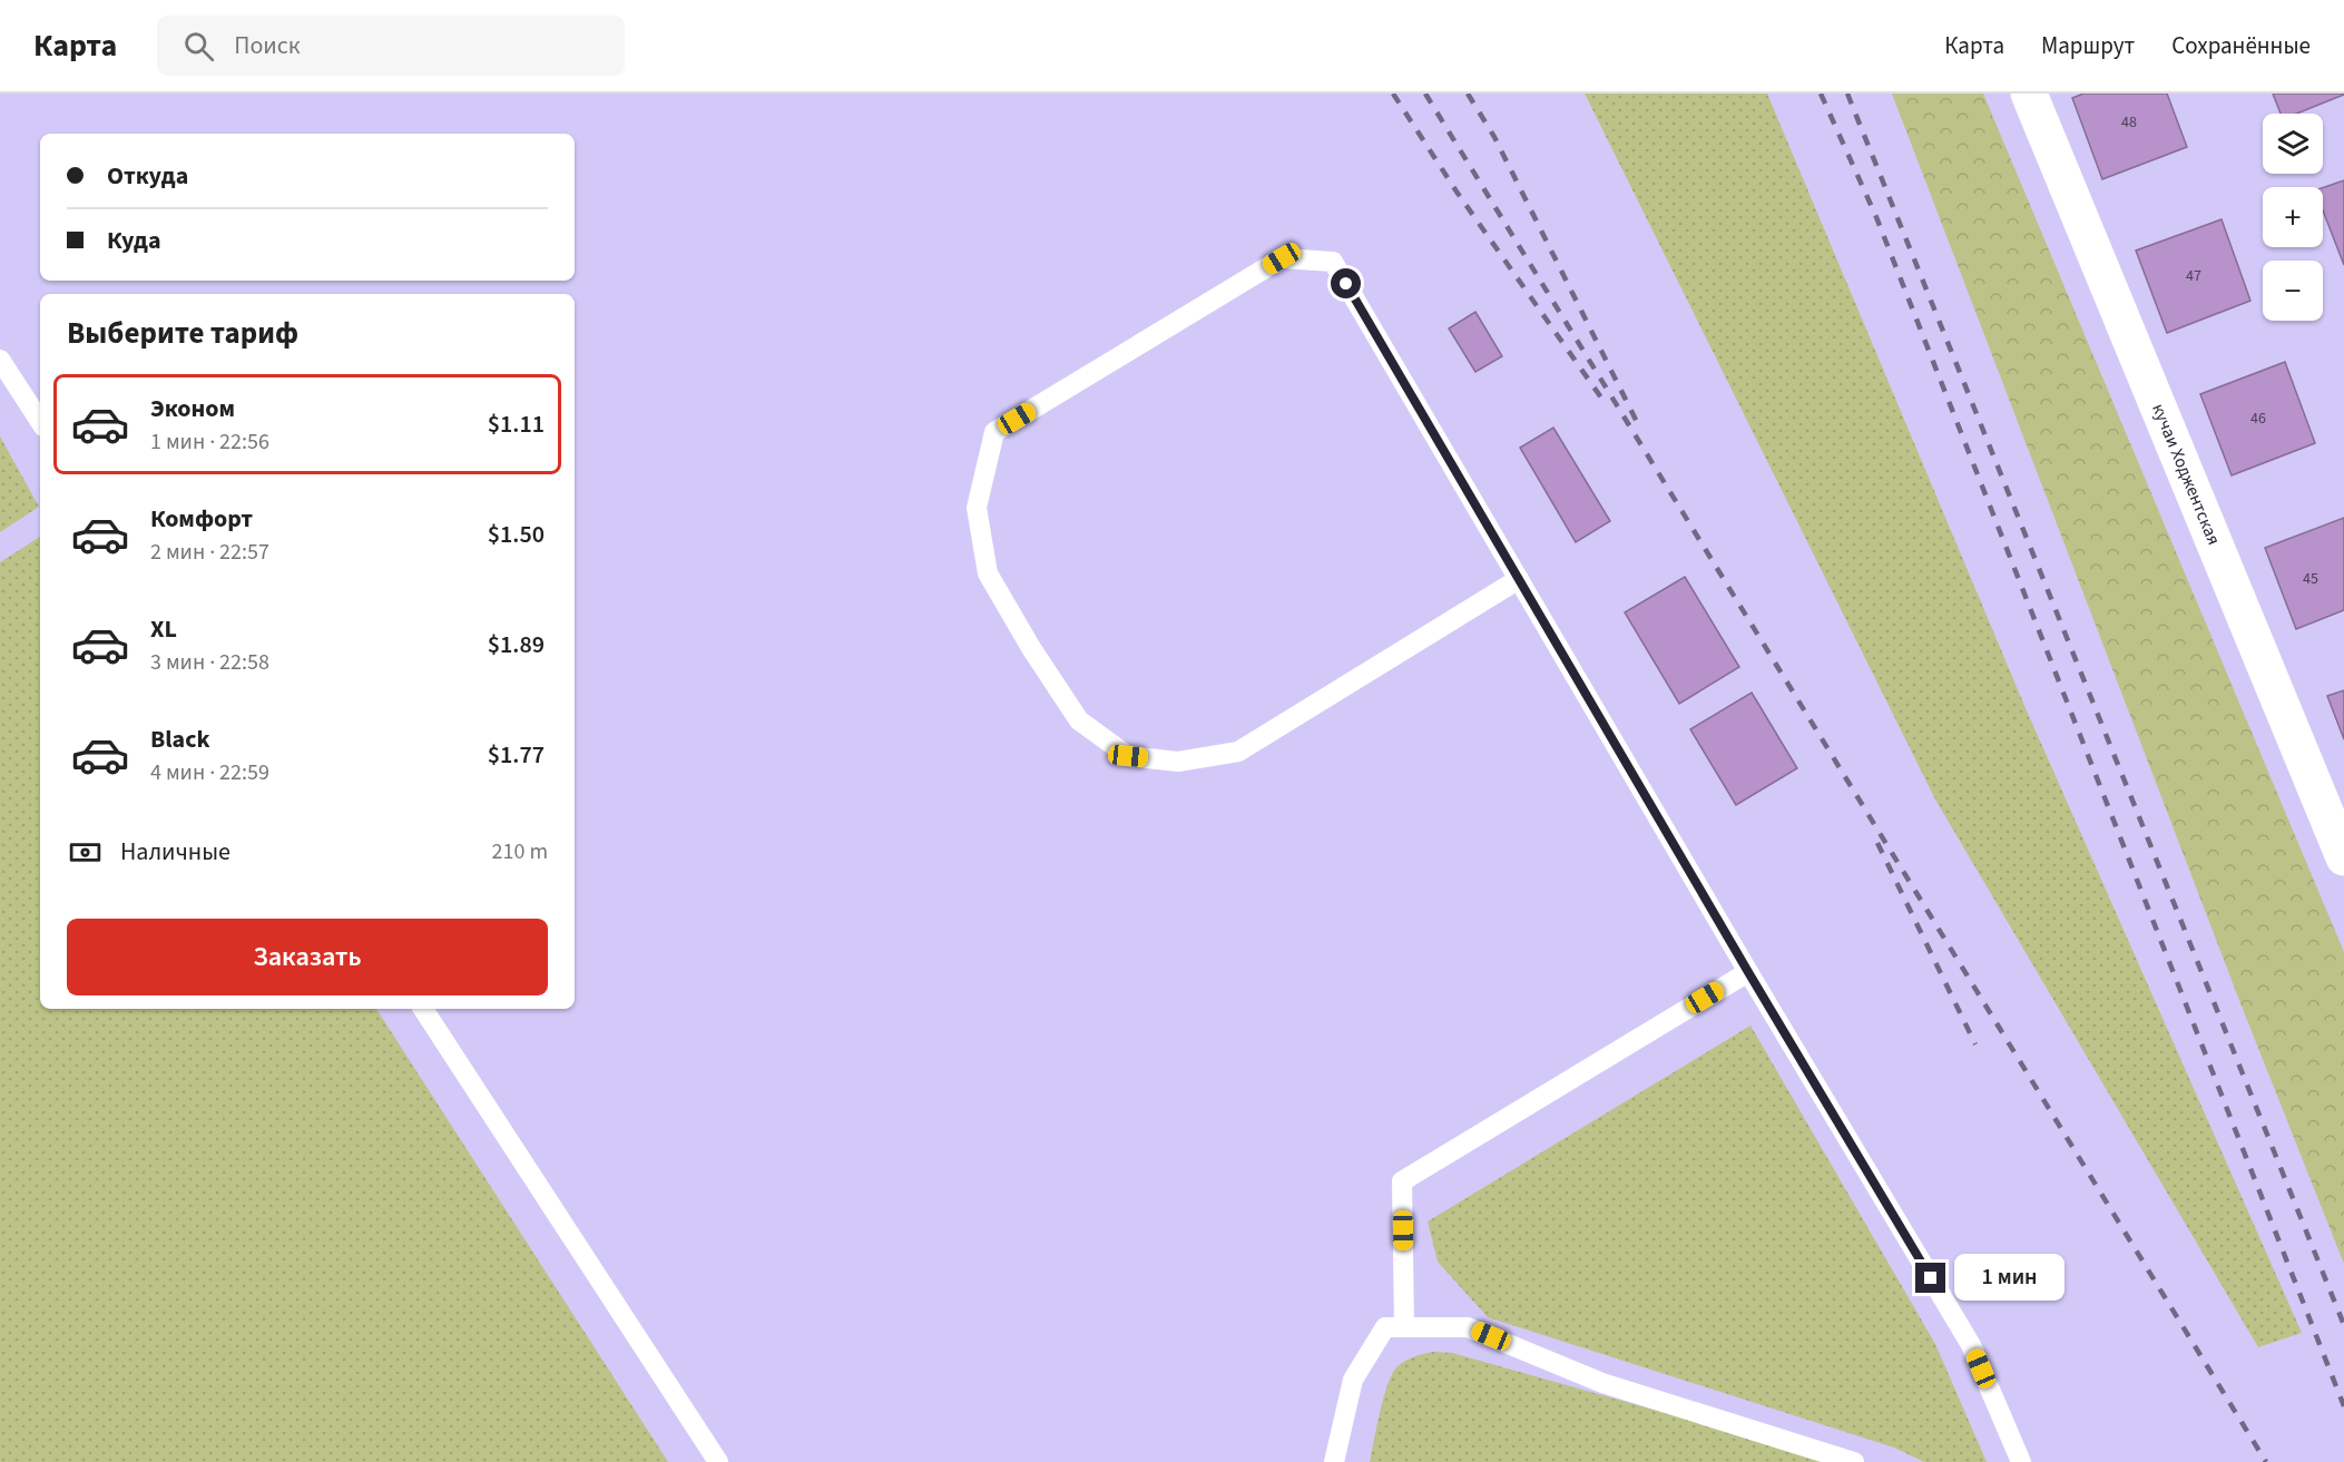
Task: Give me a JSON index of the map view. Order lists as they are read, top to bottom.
{
  "streets": {
    "main road": ["кучаи Ходжентская"]
  },
  "house_numbers": [
    "48",
    "47",
    "46",
    "45"
  ],
  "page": {
    "header": "Карта",
    "search": "Поиск",
    "nav": ["Карта", "Маршрут", "Сохранённые"],
    "map_buttons": ["+", "−"],
    "banner": ["Откуда", "Куда"],
    "heading": "Выберите тариф",
    "list": [
      {
        "name": "Эконом",
        "note": "1 мин · 22:56",
        "value": "$1.11"
      },
      {
        "name": "Комфорт",
        "note": "2 мин · 22:57",
        "value": "$1.50"
      },
      {
        "name": "XL",
        "note": "3 мин · 22:58",
        "value": "$1.89"
      },
      {
        "name": "Black",
        "note": "4 мин · 22:59",
        "value": "$1.77"
      }
    ],
    "pay": ["Наличные", "210 m"],
    "buttons": "Заказать",
    "bubble": "1 мин"
  }
}
